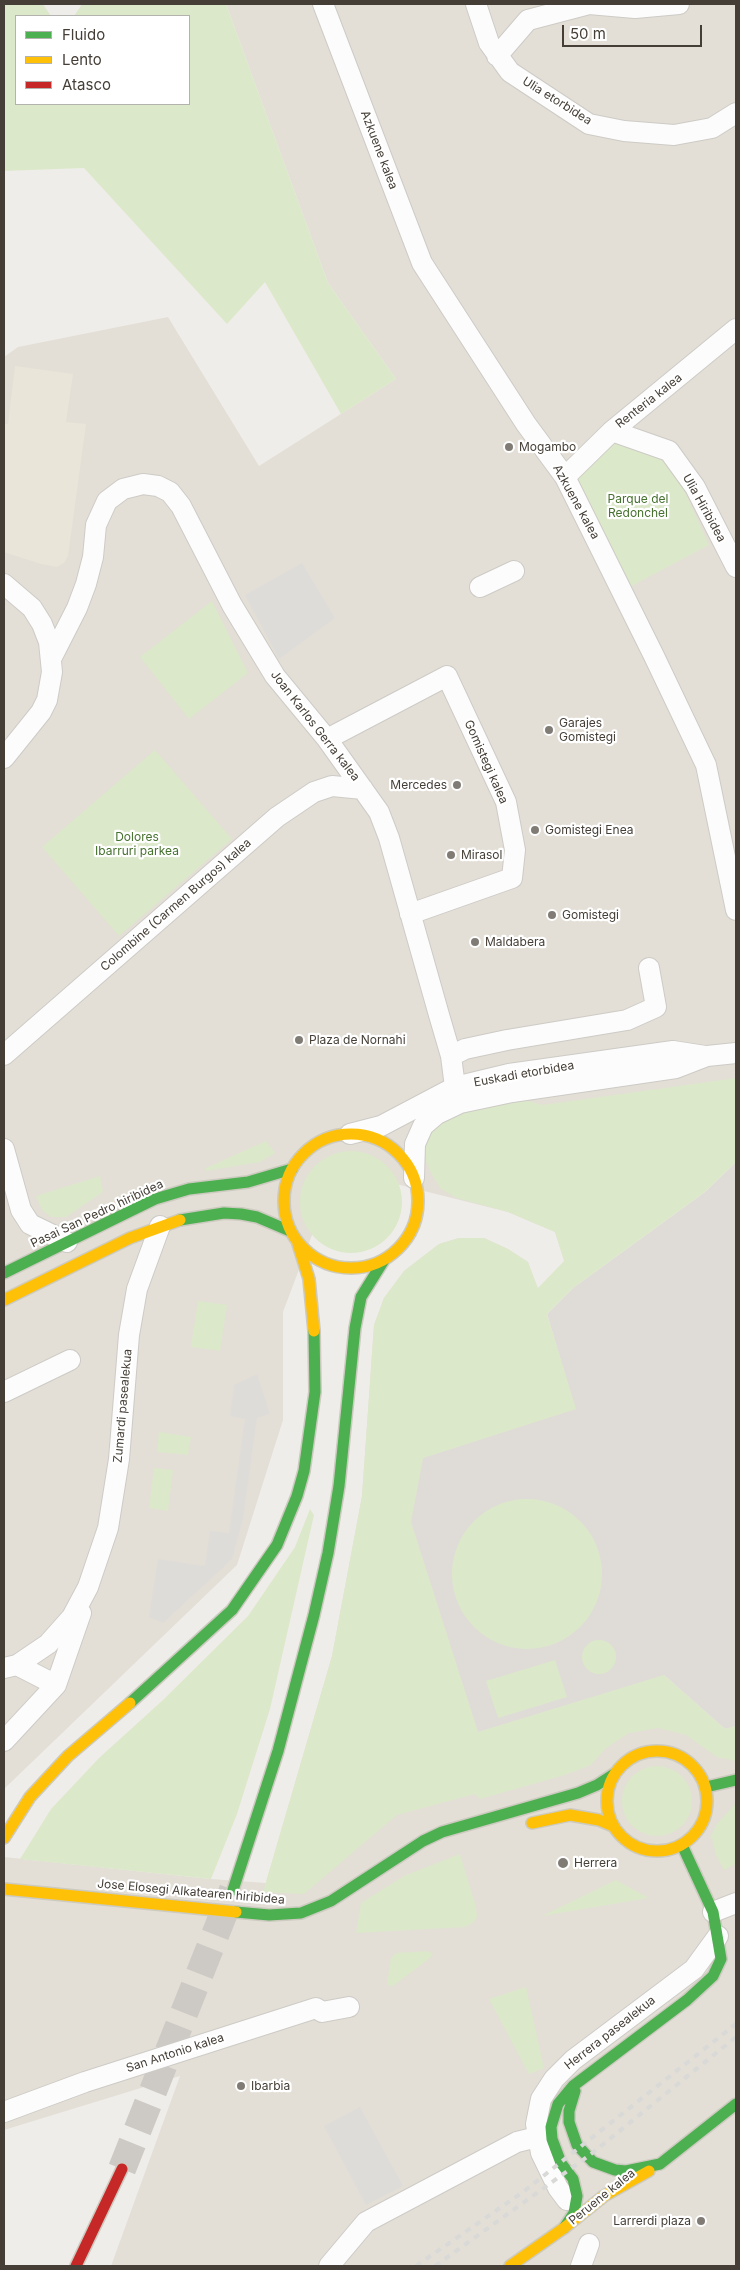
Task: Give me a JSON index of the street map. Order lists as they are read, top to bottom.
{
  "streets": {
    "main road": [
      "Pasai San Pedro hiribidea",
      "Jose Elosegi Alkatearen hiribidea",
      "Herrera pasealekua",
      "Peruene kalea"
    ],
    "street": [
      "Ulia etorbidea",
      "Azkuene kalea",
      "Renteria kalea",
      "Ulia Hiribidea",
      "Joan Karlos Gerra kalea",
      "Gomistegi kalea",
      "Colombine (Carmen Burgos) kalea",
      "Euskadi etorbidea",
      "Zumardi pasealekua",
      "San Antonio kalea"
    ]
  },
  "crossings": [
    ["Azkuene kalea", "Renteria kalea"],
    ["Renteria kalea", "Ulia Hiribidea"],
    ["Joan Karlos Gerra kalea", "Gomistegi kalea"],
    ["Joan Karlos Gerra kalea", "Colombine (Carmen Burgos) kalea"],
    ["Joan Karlos Gerra kalea", "Euskadi etorbidea"],
    ["Euskadi etorbidea", "Pasai San Pedro hiribidea"],
    ["Jose Elosegi Alkatearen hiribidea", "Herrera pasealekua"],
    ["Herrera pasealekua", "Peruene kalea"]
  ],
  "parks": ["Parque del Redonchel", "Dolores Ibarruri parkea"],
  "places": [
    "Mogambo",
    "Garajes Gomistegi",
    "Mercedes",
    "Gomistegi Enea",
    "Mirasol",
    "Gomistegi",
    "Maldabera",
    "Plaza de Nornahi",
    "Herrera",
    "Ibarbia",
    "Larrerdi plaza"
  ],
  "legend": ["Fluido", "Lento", "Atasco"],
  "scale_bar": "50 m"
}
